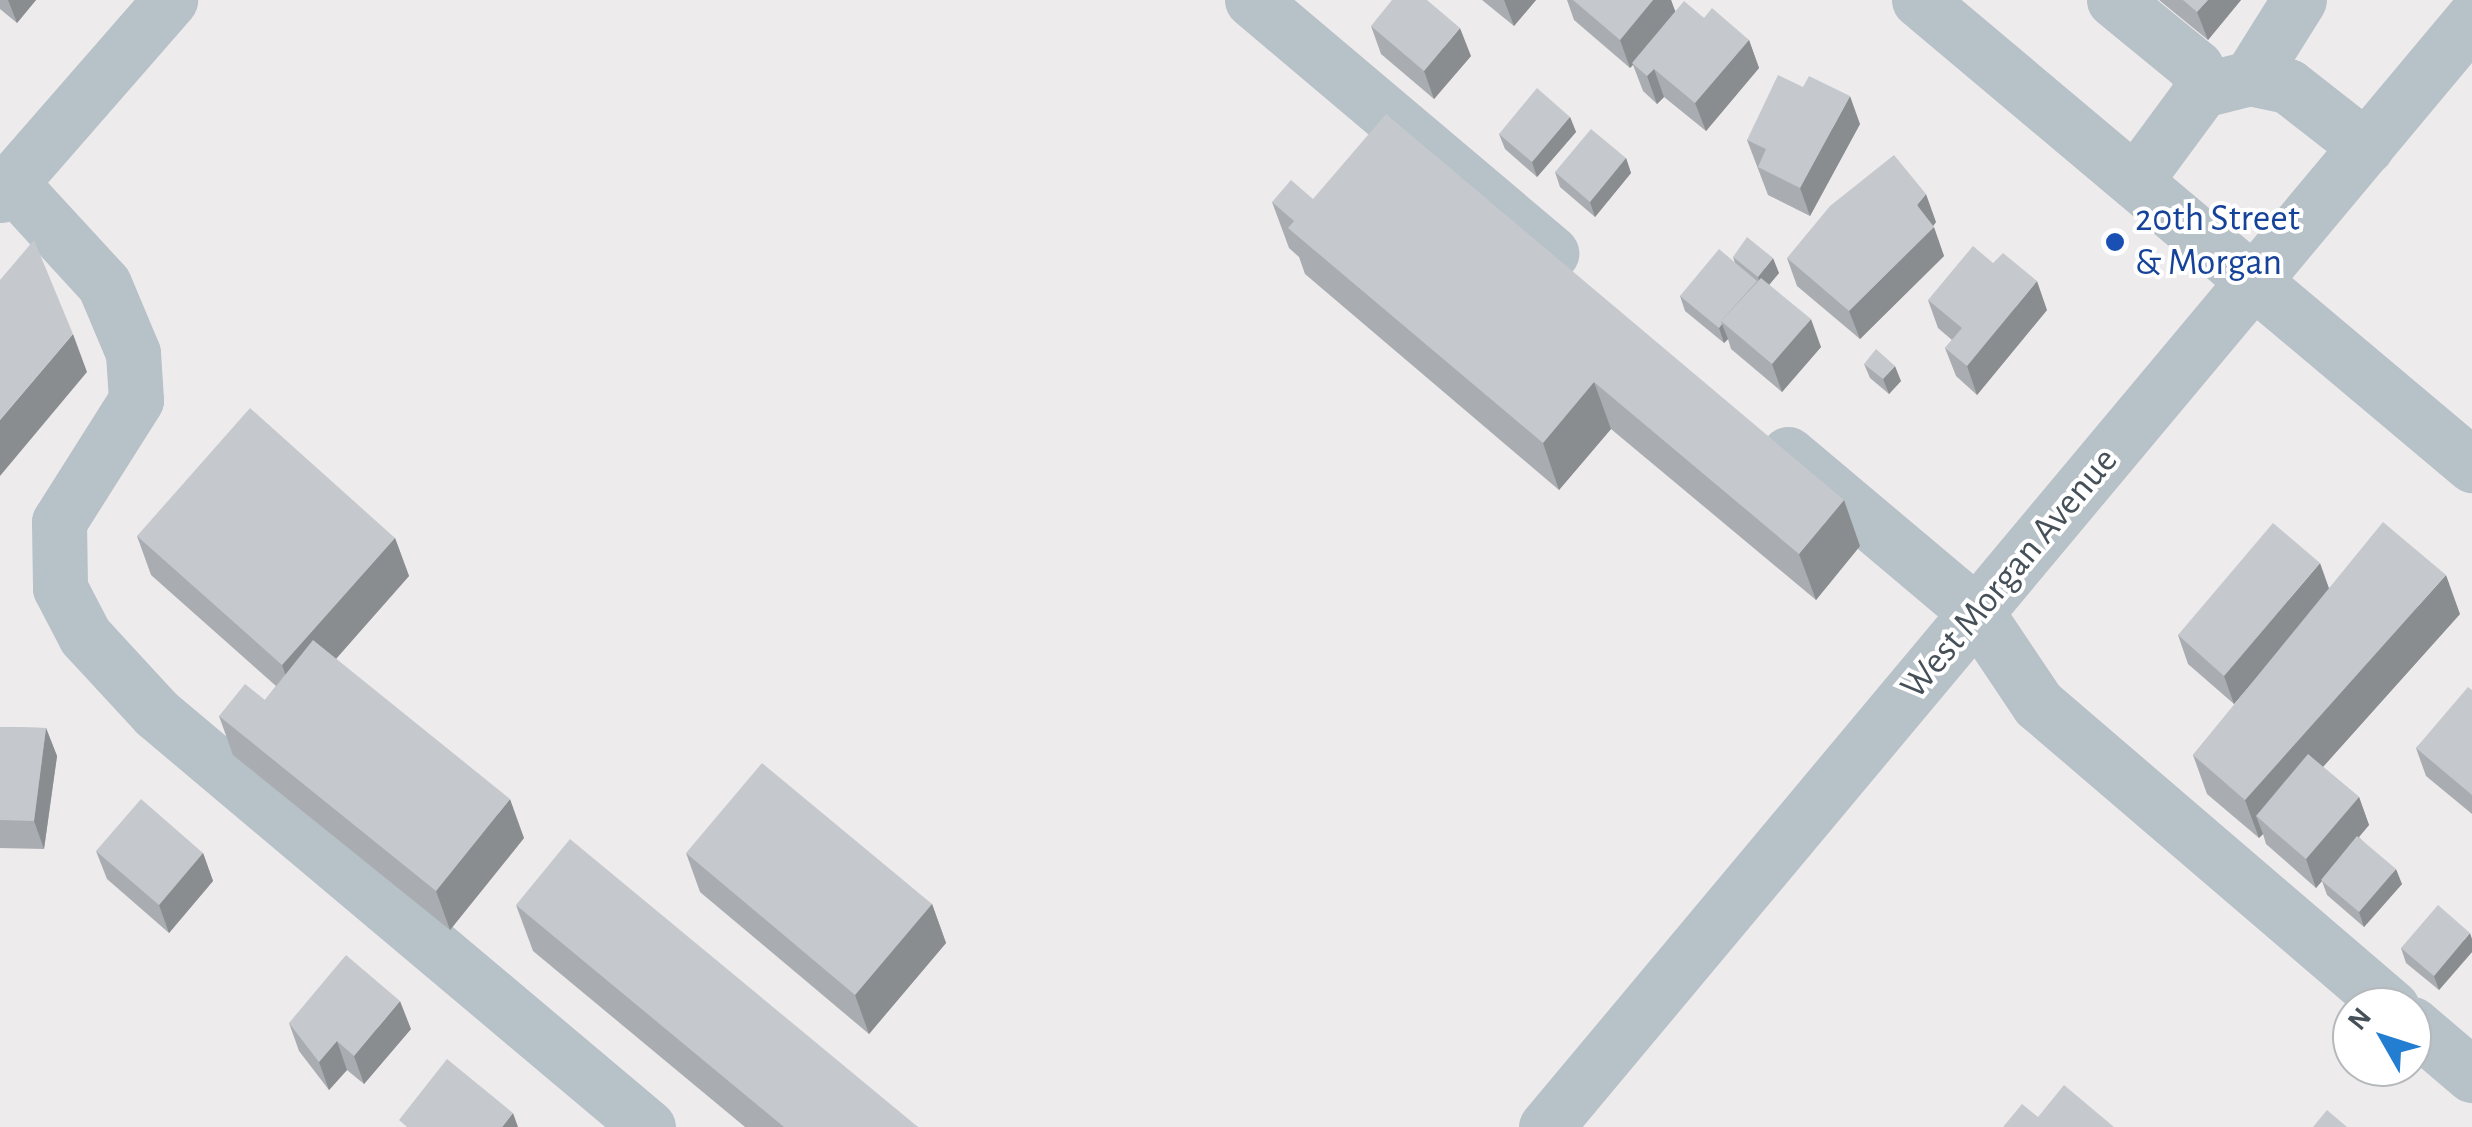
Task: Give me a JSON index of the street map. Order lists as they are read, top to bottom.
{
  "streets": {
    "street": ["West Morgan Avenue"]
  },
  "places": ["20th Street & Morgan"],
  "north": "top left"
}
